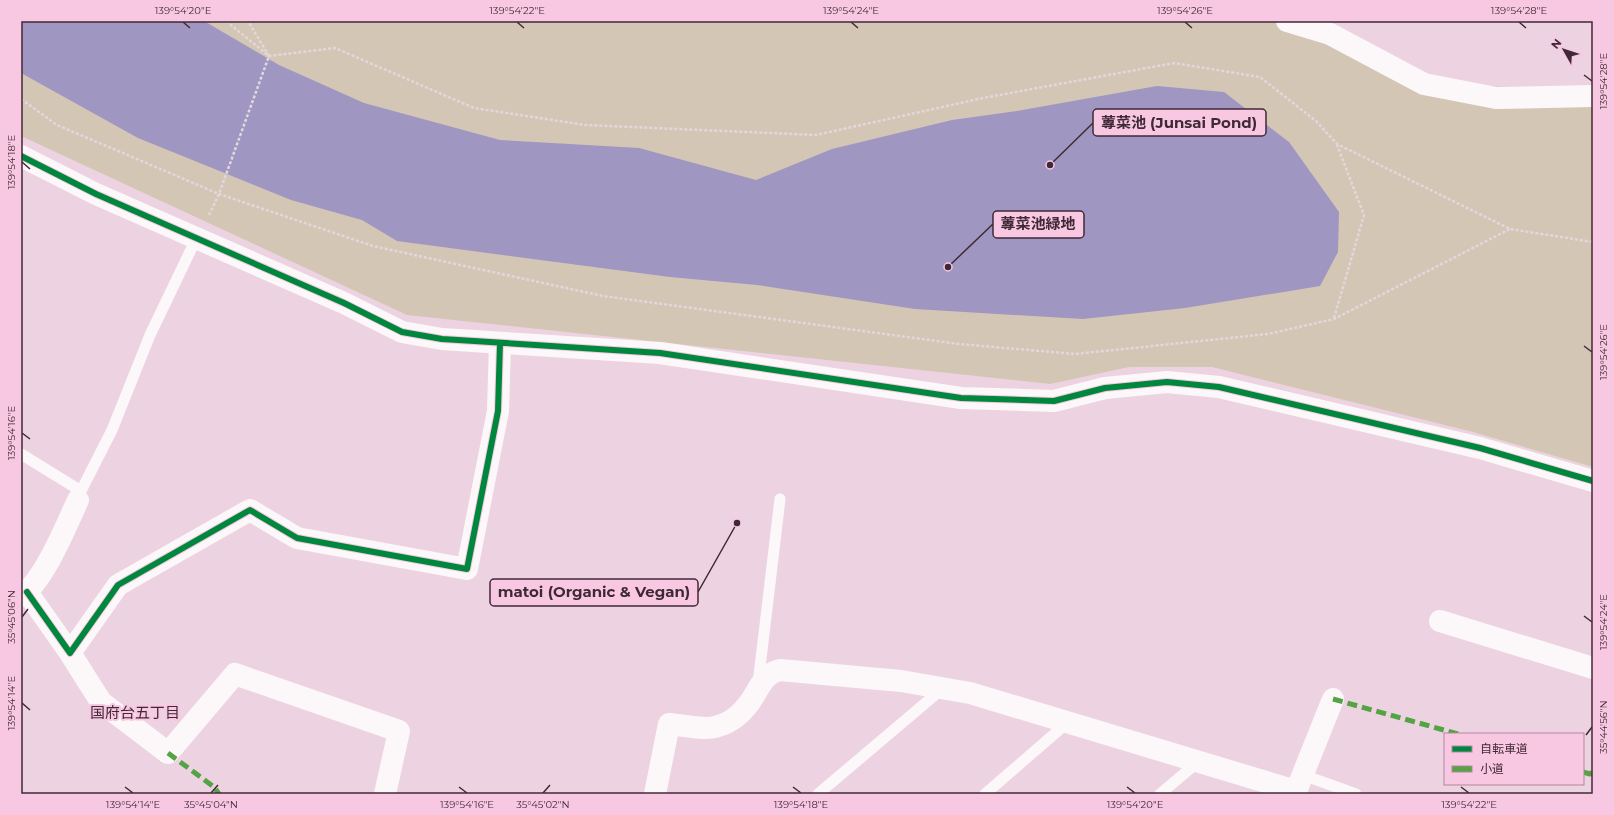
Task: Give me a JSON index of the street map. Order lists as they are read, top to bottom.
{
  "districts": ["国府台五丁目"],
  "places": ["蓴菜池 (Junsai Pond)", "蓴菜池緑地", "matoi (Organic & Vegan)"],
  "legend": ["自転車道", "小道"],
  "north": "top left",
  "coordinates": [
    "139°54'20\"E",
    "139°54'22\"E",
    "139°54'24\"E",
    "139°54'26\"E",
    "139°54'28\"E",
    "139°54'18\"E",
    "139°54'16\"E",
    "35°45'06\"N",
    "139°54'14\"E",
    "35°44'56\"N",
    "35°45'04\"N",
    "35°45'02\"N"
  ]
}
